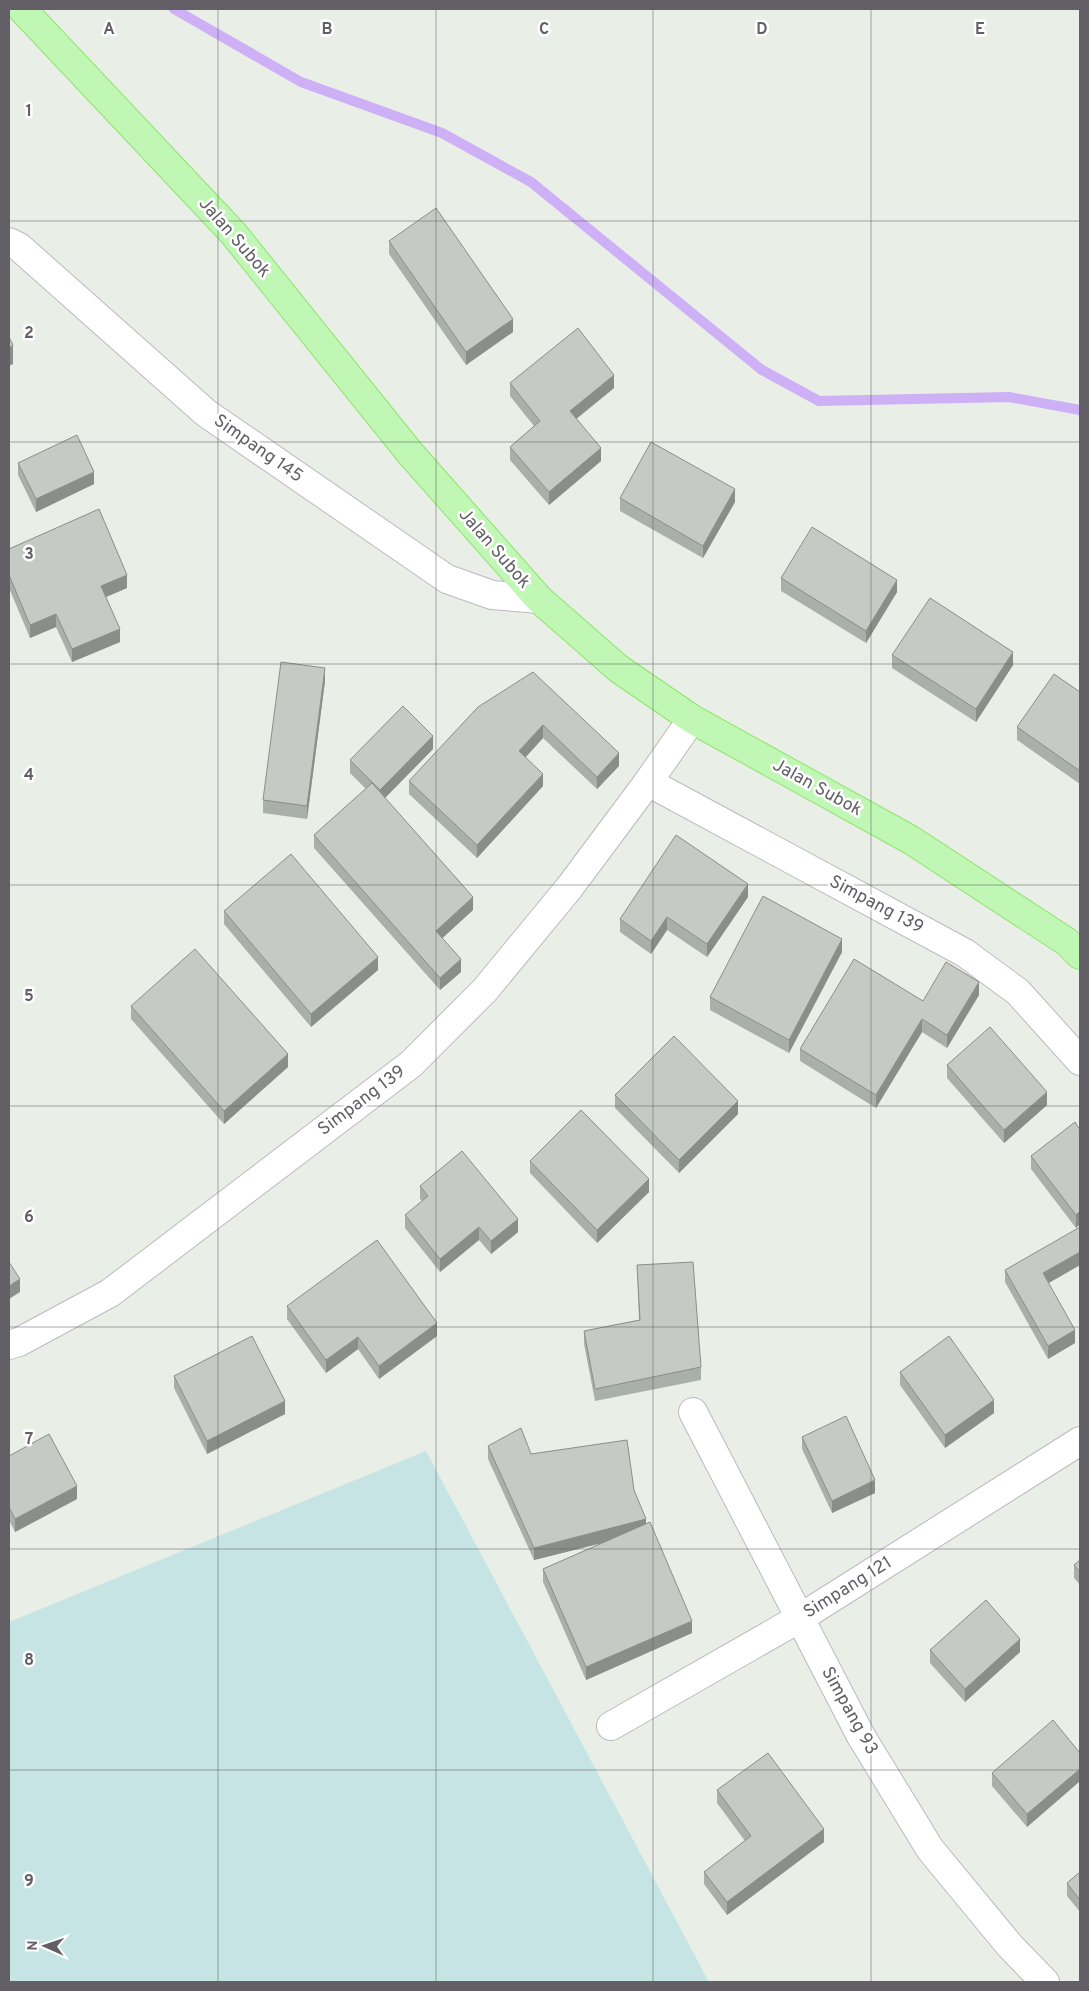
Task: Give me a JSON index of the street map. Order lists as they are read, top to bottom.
{
  "streets": {
    "main road": ["Jalan Subok"],
    "street": [
      "Simpang 145",
      "Simpang 139",
      "Simpang 121",
      "Simpang 93"
    ]
  },
  "crossings": [
    ["Jalan Subok", "Simpang 145"],
    ["Jalan Subok", "Simpang 139"],
    ["Simpang 121", "Simpang 93"]
  ],
  "north": "left",
  "grid": {
    "columns": [
      "A",
      "B",
      "C",
      "D",
      "E"
    ],
    "rows": [
      "1",
      "2",
      "3",
      "4",
      "5",
      "6",
      "7",
      "8",
      "9"
    ]
  }
}
